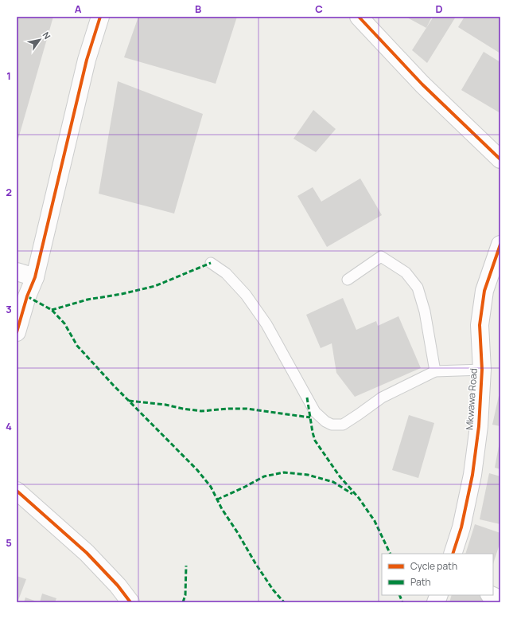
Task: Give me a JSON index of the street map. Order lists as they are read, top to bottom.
{
  "streets": {
    "street": ["Mkwawa Road"]
  },
  "legend": ["Cycle path", "Path"],
  "north": "top right",
  "grid": {
    "columns": [
      "A",
      "B",
      "C",
      "D"
    ],
    "rows": [
      "1",
      "2",
      "3",
      "4",
      "5"
    ]
  }
}
